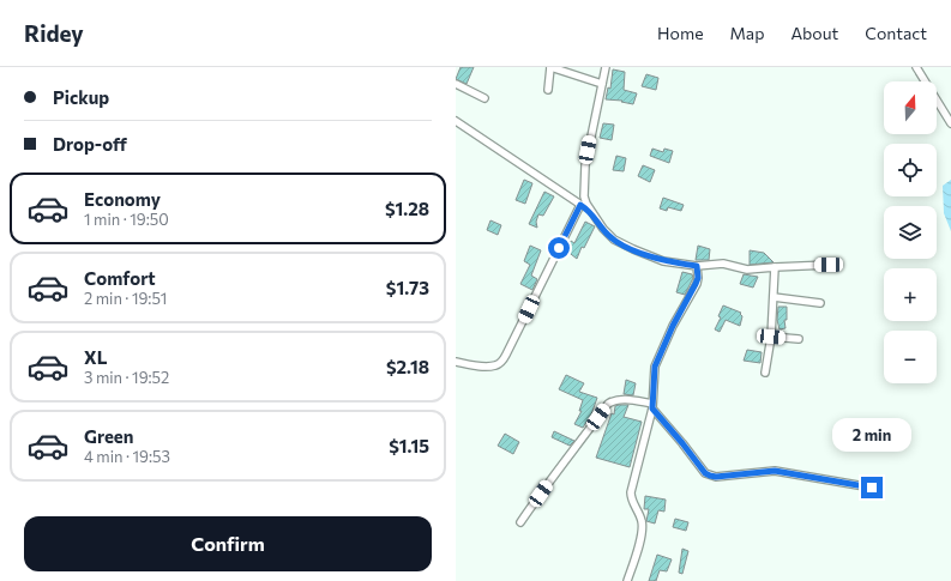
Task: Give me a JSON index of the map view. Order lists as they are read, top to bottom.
{
  "north": "top",
  "page": {
    "header": "Ridey",
    "nav": [
      "Home",
      "Map",
      "About",
      "Contact"
    ],
    "banner": ["Pickup", "Drop-off"],
    "map_buttons": ["+", "−"],
    "list": [
      {
        "name": "Economy",
        "note": "1 min · 19:50",
        "value": "$1.28"
      },
      {
        "name": "Comfort",
        "note": "2 min · 19:51",
        "value": "$1.73"
      },
      {
        "name": "XL",
        "note": "3 min · 19:52",
        "value": "$2.18"
      },
      {
        "name": "Green",
        "note": "4 min · 19:53",
        "value": "$1.15"
      }
    ],
    "bubble": "2 min",
    "buttons": "Confirm"
  }
}
